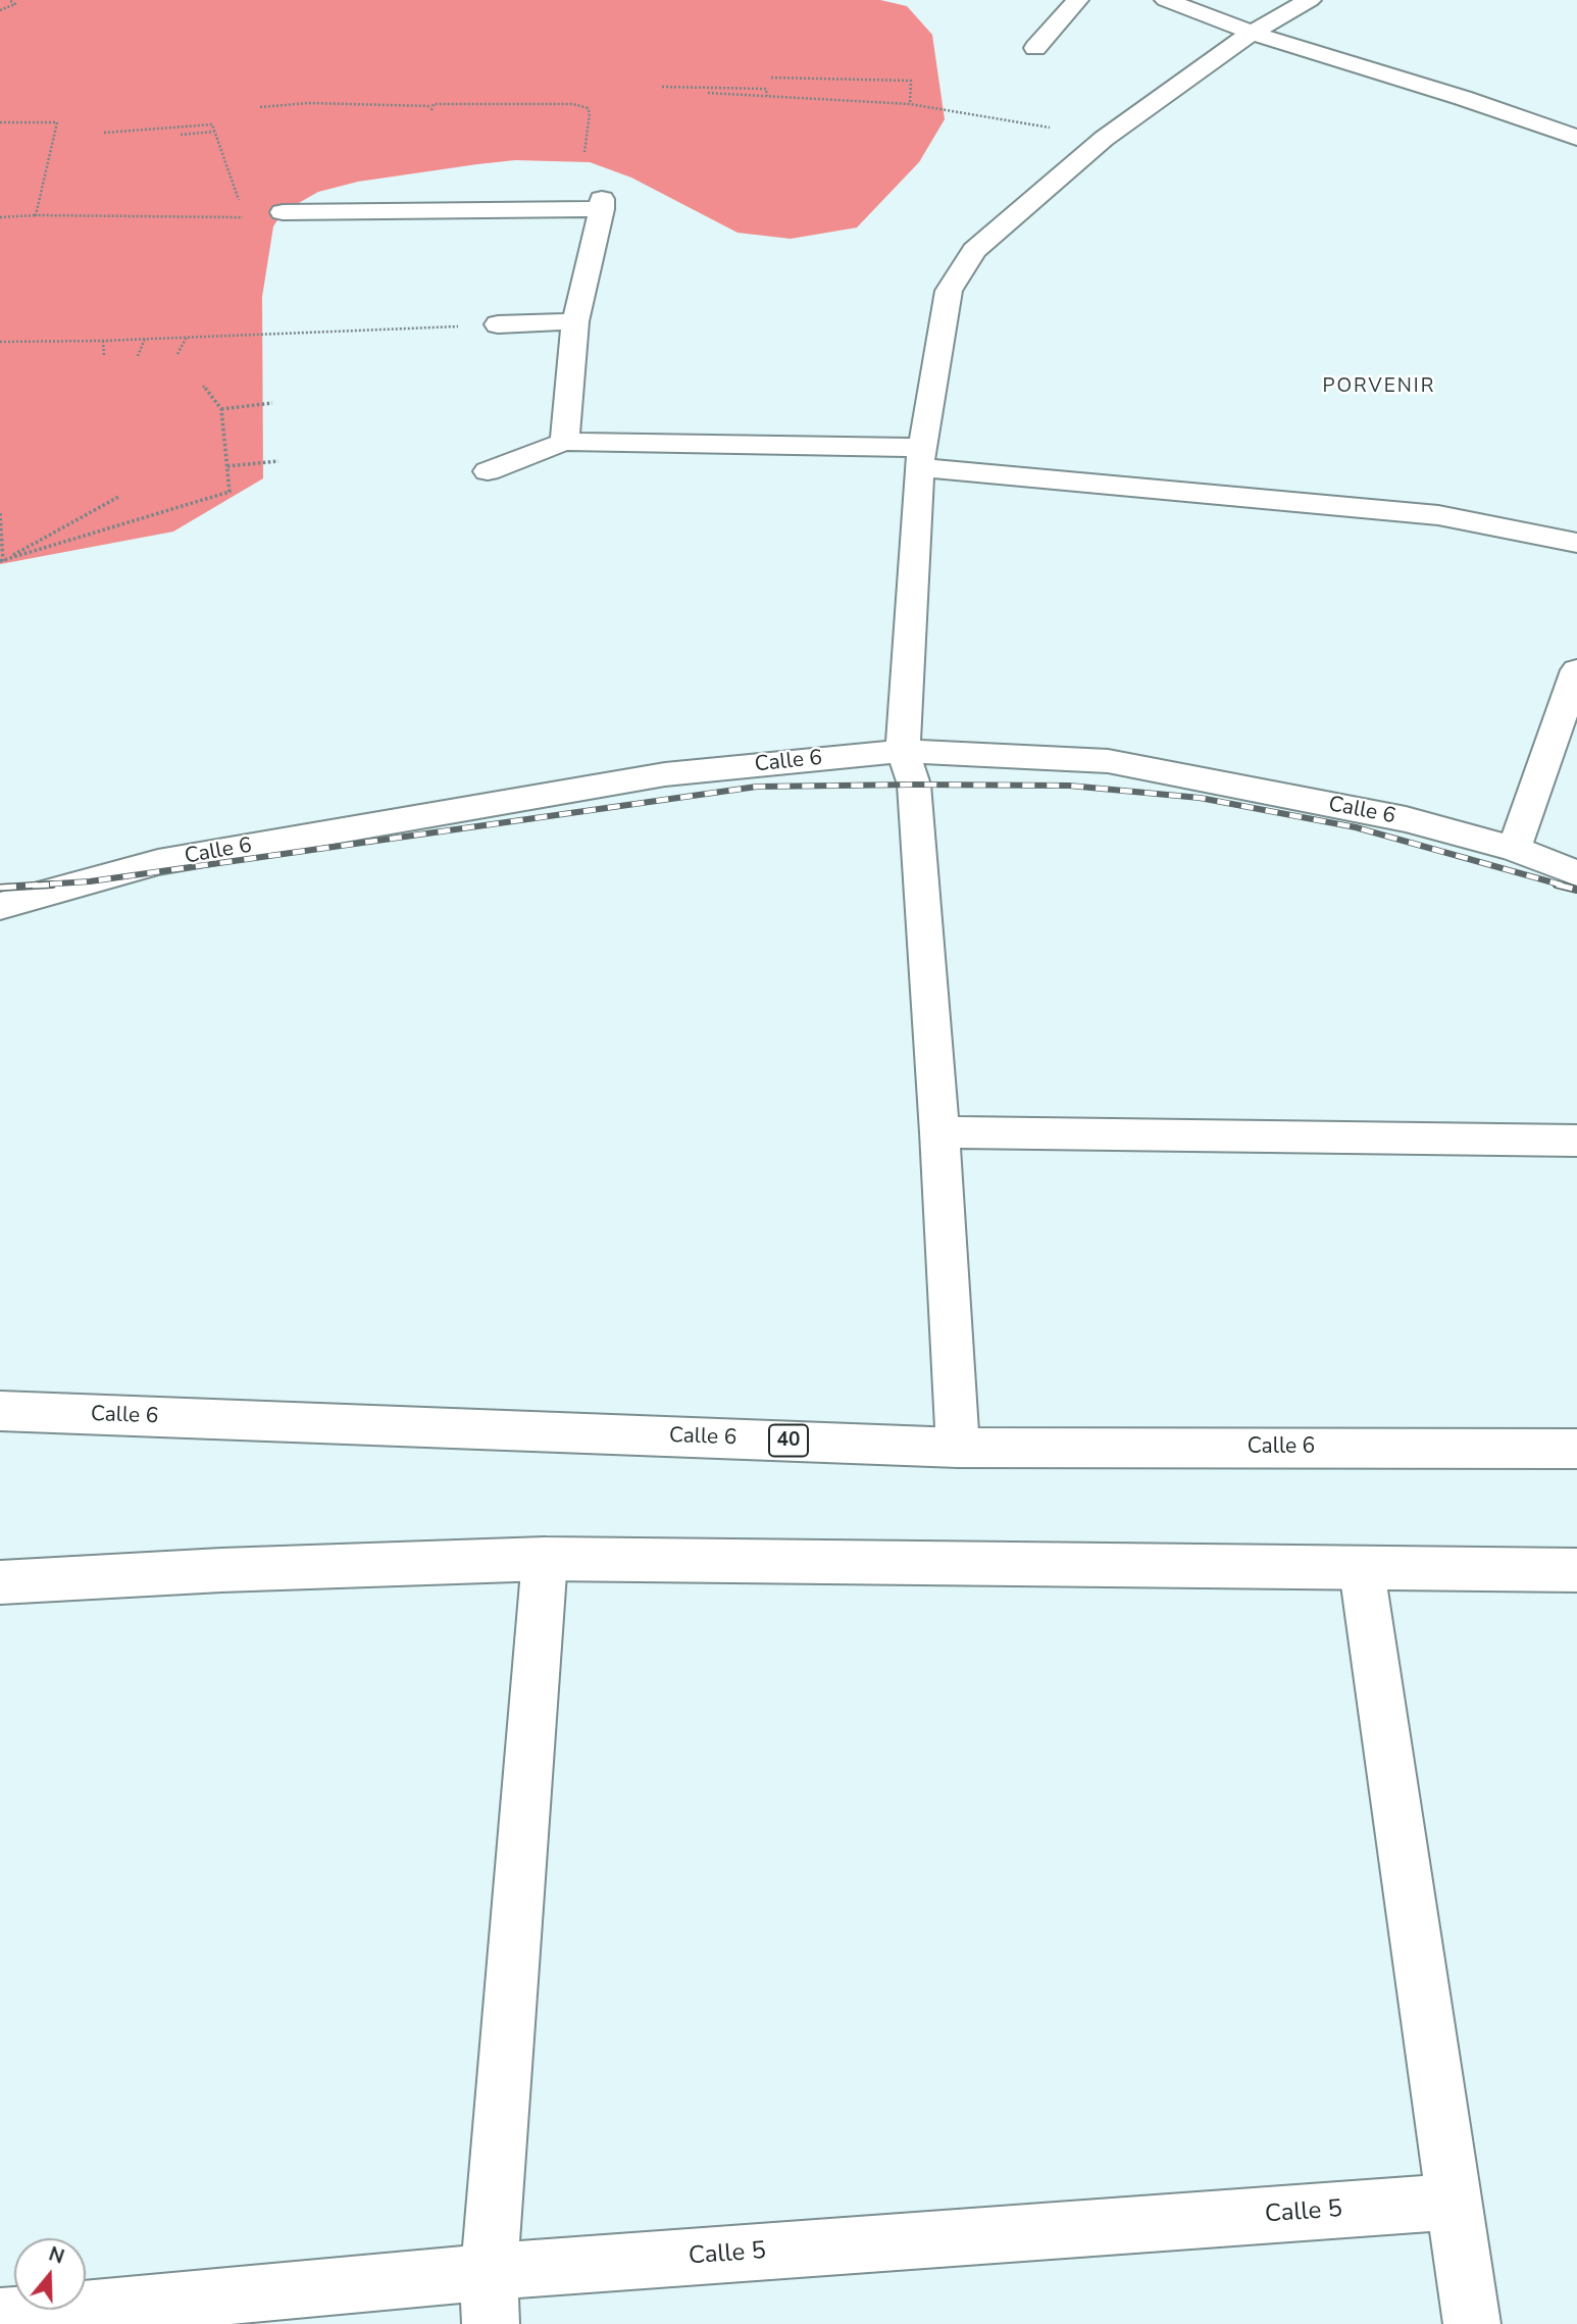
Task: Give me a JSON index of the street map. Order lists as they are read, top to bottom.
{
  "streets": {
    "main road": ["Calle 6", "40", "Calle 5"]
  },
  "districts": ["PORVENIR"],
  "north": "top"
}
